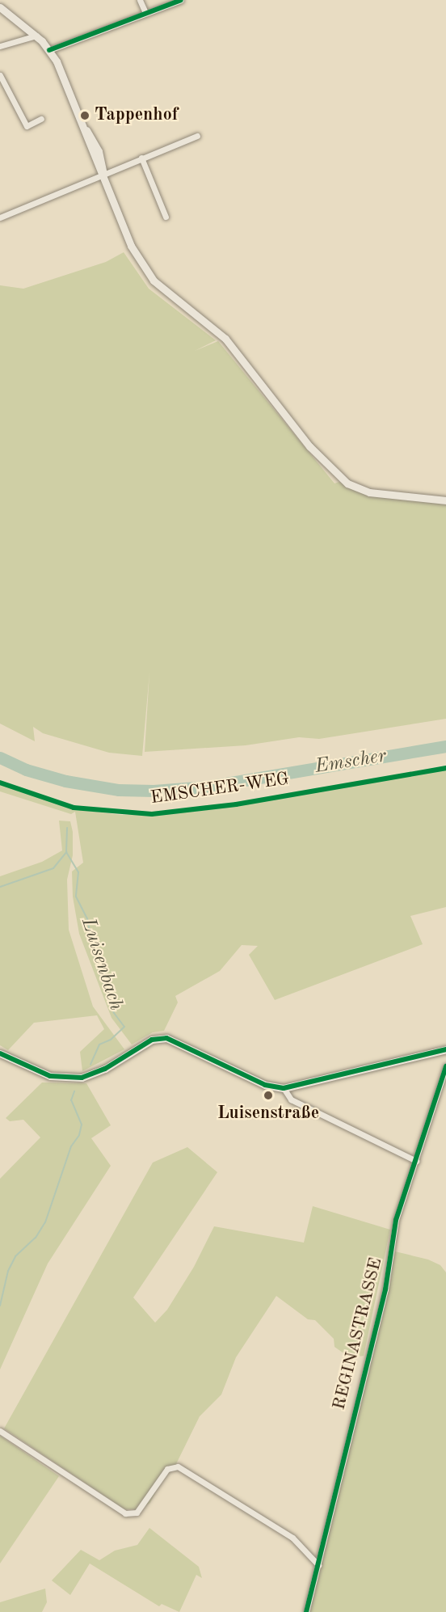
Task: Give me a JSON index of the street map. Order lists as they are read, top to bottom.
{
  "streets": {
    "street": ["REGINASTRASSE"],
    "cycle path": ["EMSCHER-WEG"]
  },
  "water": ["Emscher", "Luisenbach"],
  "places": ["Tappenhof", "Luisenstraße"]
}
